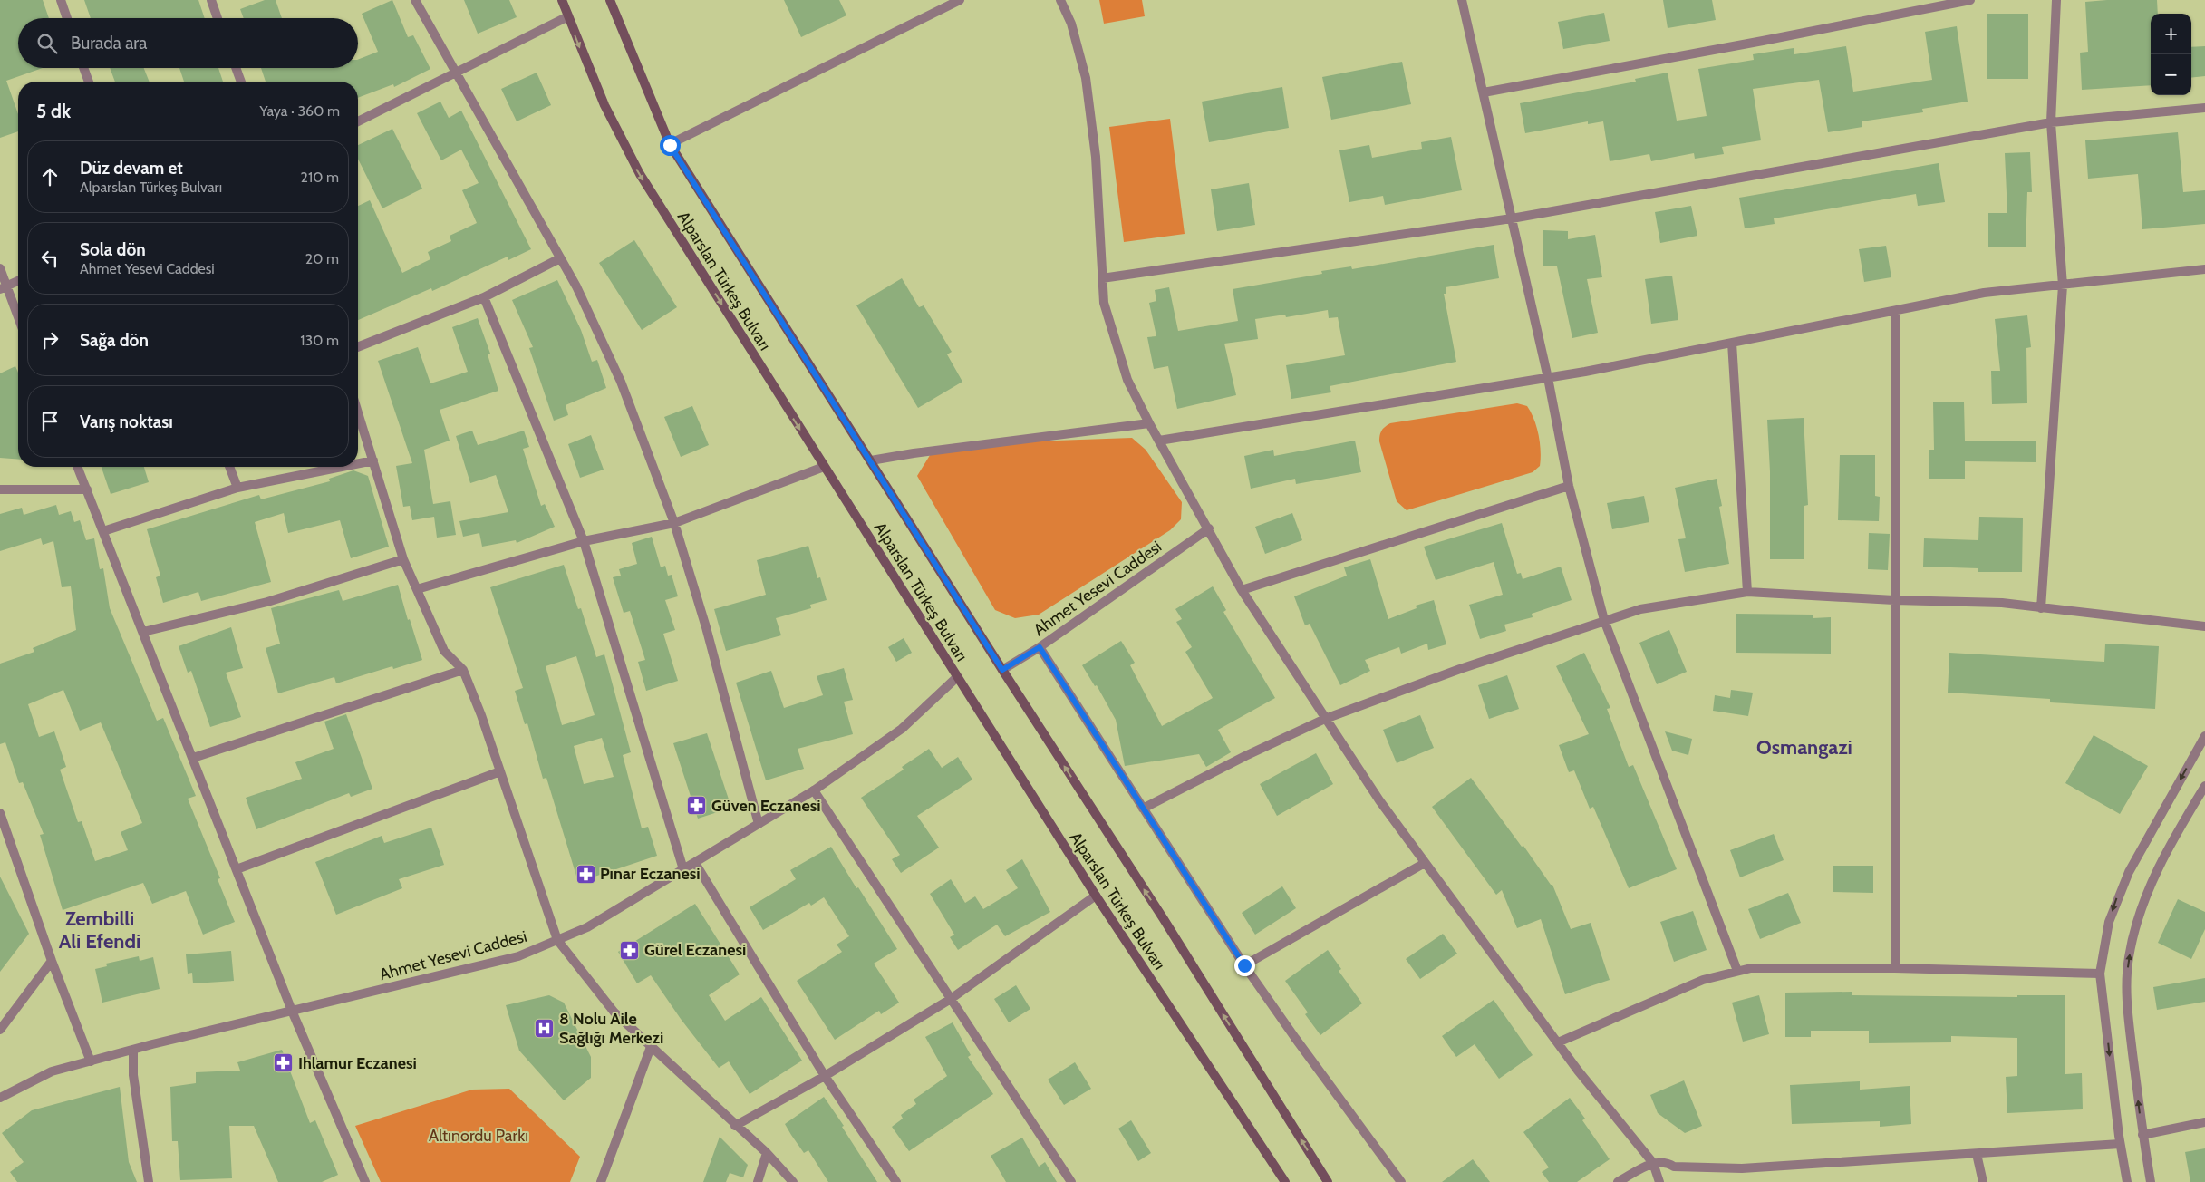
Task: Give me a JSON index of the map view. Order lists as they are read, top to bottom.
{
  "streets": {
    "main road": ["Alparslan Türkeş Bulvarı"],
    "street": ["Ahmet Yesevi Caddesi"]
  },
  "crossings": [
    ["Alparslan Türkeş Bulvarı", "Ahmet Yesevi Caddesi"]
  ],
  "districts": ["Osmangazi", "Zembilli Ali Efendi"],
  "parks": ["Altınordu Parkı"],
  "places": {
    "pharmacy": [
      "Güven Eczanesi",
      "Pınar Eczanesi",
      "Gürel Eczanesi",
      "Ihlamur Eczanesi"
    ],
    "hospital": ["8 Nolu Aile Sağlığı Merkezi"]
  },
  "page": {
    "map_buttons": ["+", "−"],
    "search": "Burada ara",
    "heading": ["5 dk", "Yaya · 360 m"],
    "list": [
      ["Düz devam et", "Alparslan Türkeş Bulvarı", "210 m"],
      ["Sola dön", "Ahmet Yesevi Caddesi", "20 m"],
      ["Sağa dön", "130 m"],
      "Varış noktası"
    ]
  }
}
